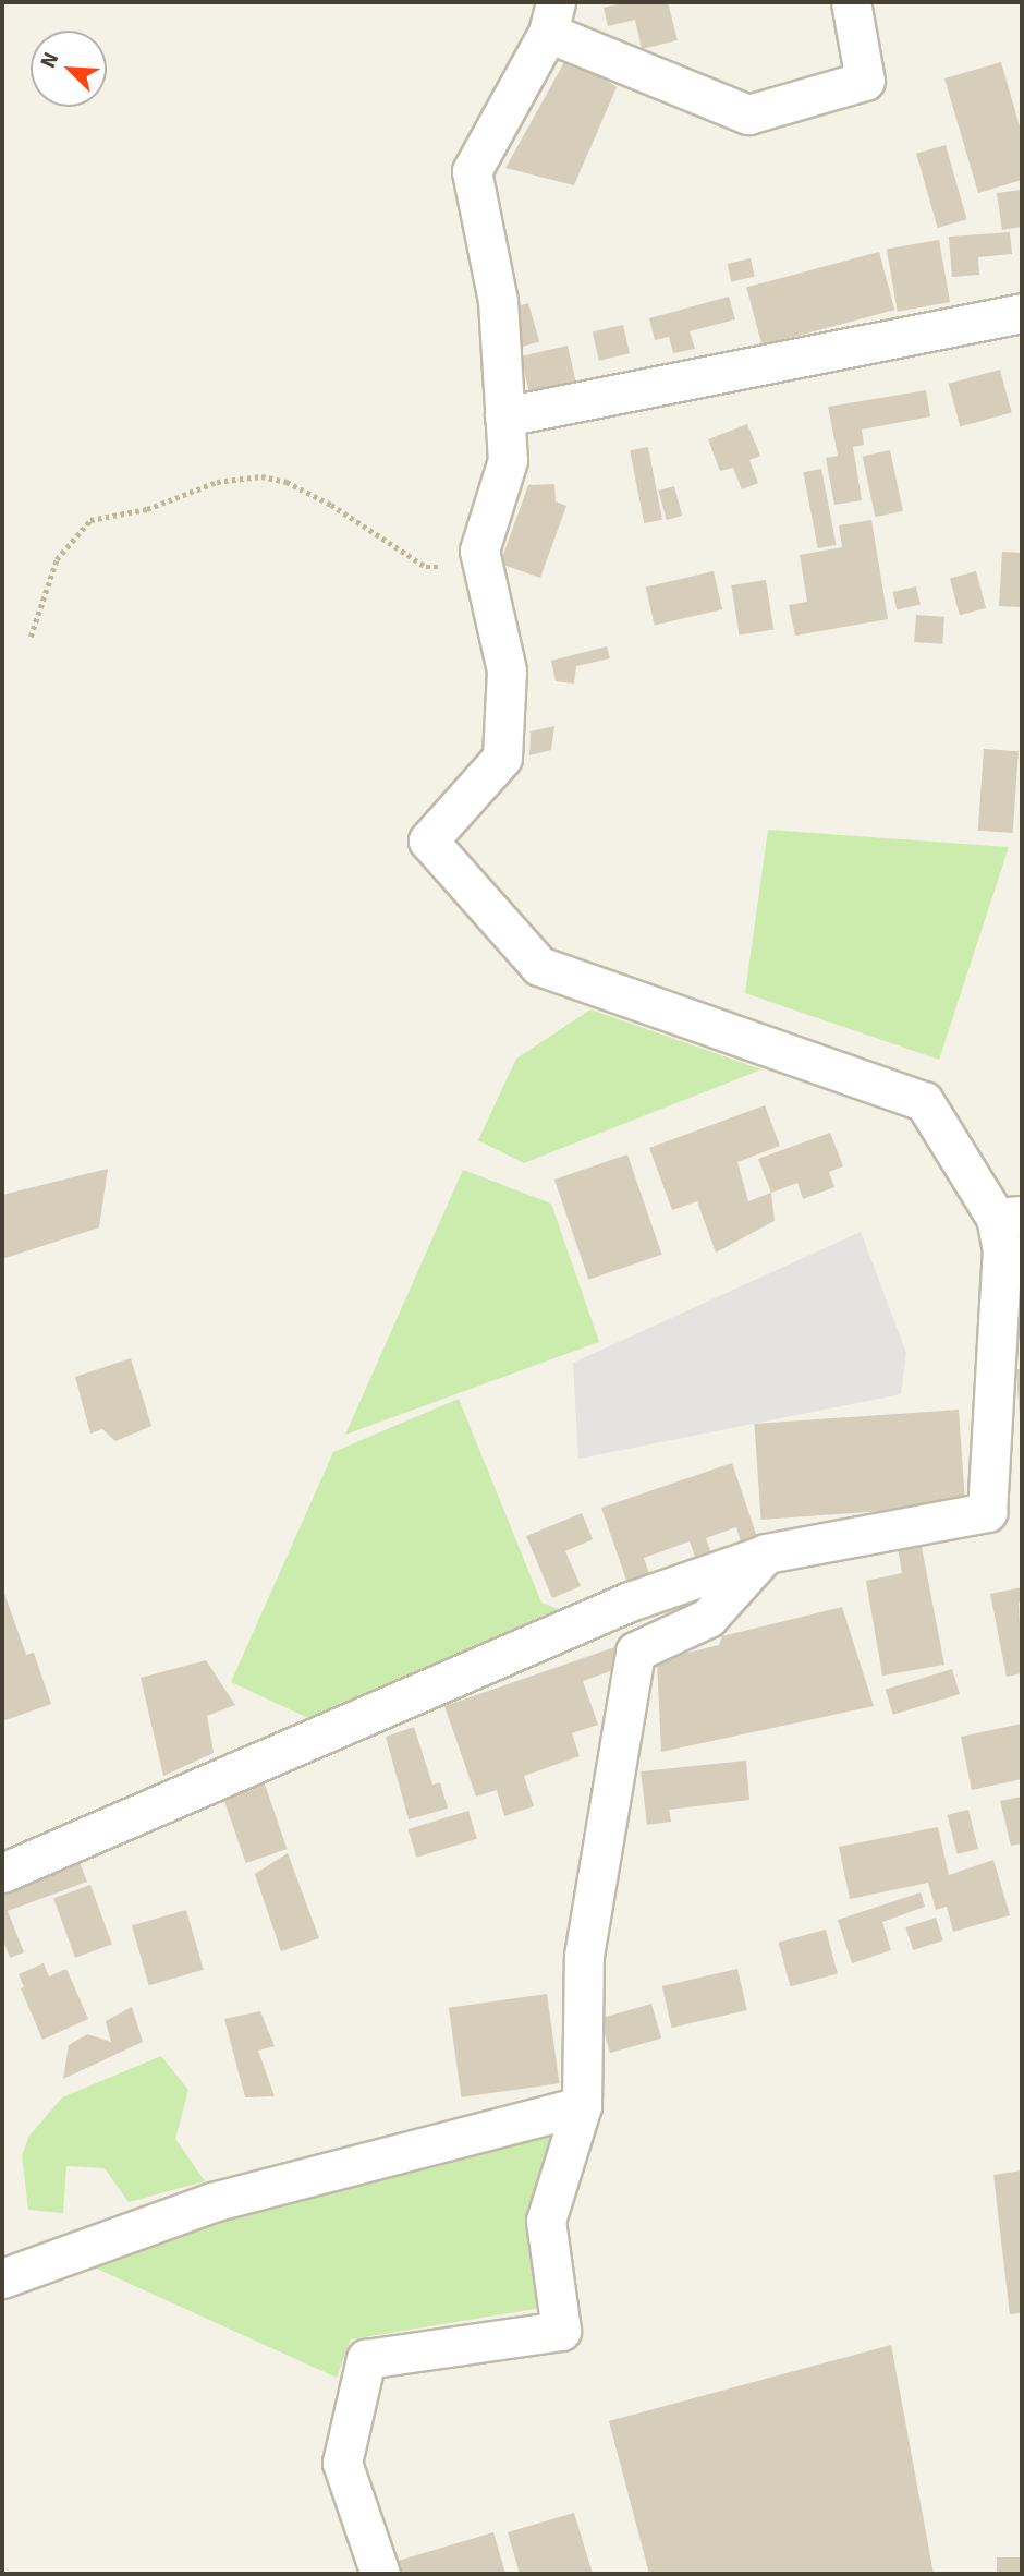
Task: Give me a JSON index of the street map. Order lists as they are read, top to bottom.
{
  "north": "top left"
}
